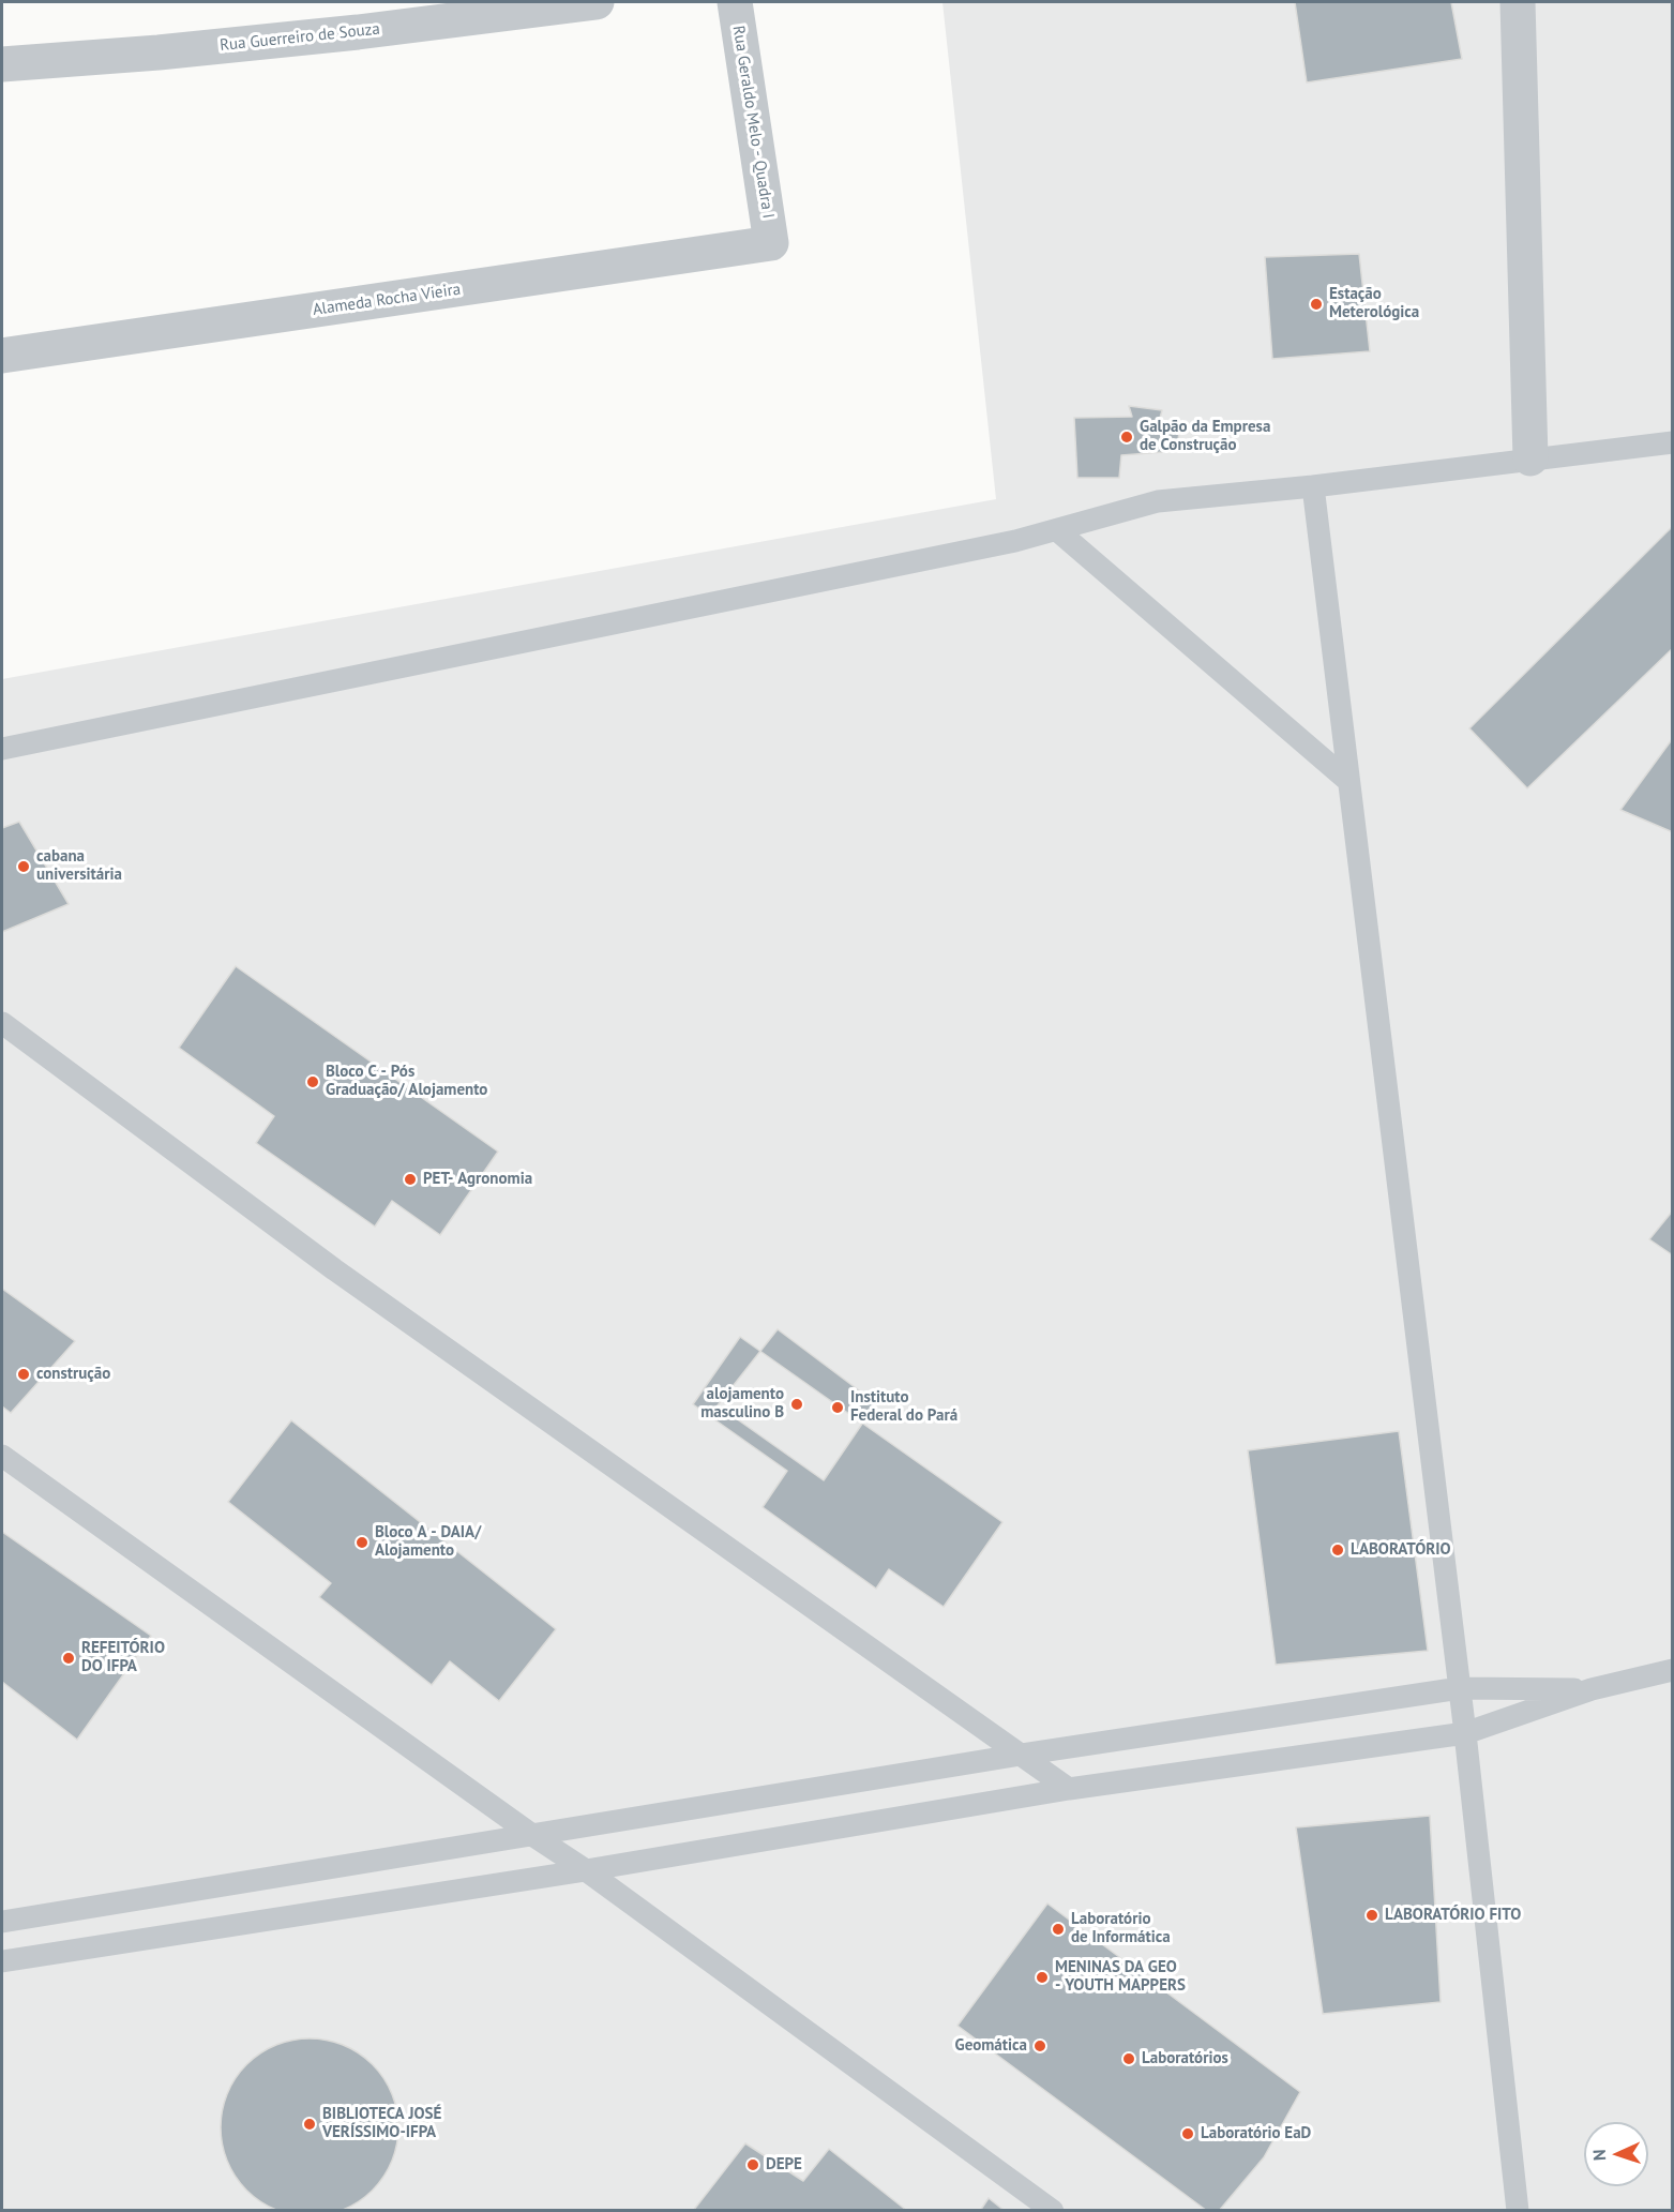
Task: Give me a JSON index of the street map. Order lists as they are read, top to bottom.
{
  "streets": {
    "street": ["Rua Guerreiro de Souza", "Rua Geraldo Melo - Quadra I", "Alameda Rocha Vieira"]
  },
  "crossings": [
    ["Rua Geraldo Melo - Quadra I", "Alameda Rocha Vieira"]
  ],
  "places": [
    "Estação Meterológica",
    "Galpão da Empresa de Construção",
    "cabana universitária",
    "Bloco C - Pós Graduação/ Alojamento",
    "PET- Agronomia",
    "construção",
    "alojamento masculino B",
    "Instituto Federal do Pará",
    "Bloco A - DAIA/ Alojamento",
    "LABORATÓRIO",
    "REFEITÓRIO DO IFPA",
    "LABORATÓRIO FITO",
    "Laboratório de Informática",
    "MENINAS DA GEO - YOUTH MAPPERS",
    "Geomática",
    "Laboratórios",
    "BIBLIOTECA JOSÉ VERÍSSIMO-IFPA",
    "Laboratório EaD",
    "DEPE"
  ],
  "north": "left"
}
